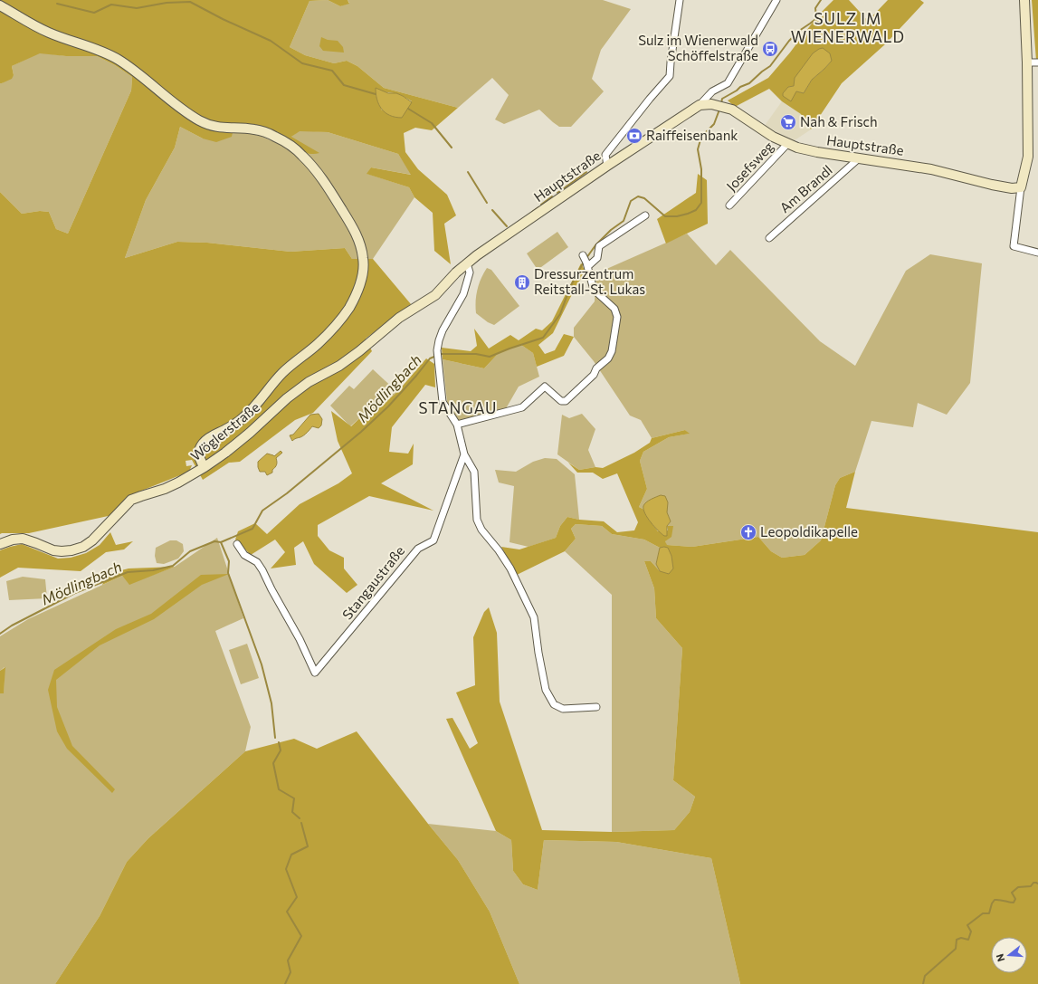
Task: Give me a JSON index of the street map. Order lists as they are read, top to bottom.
{
  "streets": {
    "main road": ["Hauptstraße", "Wöglerstraße"],
    "street": ["Josefsweg", "Am Brandl", "Stangaustraße"]
  },
  "crossings": [
    ["Hauptstraße", "Josefsweg"],
    ["Hauptstraße", "Am Brandl"],
    ["Hauptstraße", "Wöglerstraße"]
  ],
  "districts": ["SULZ IM WIENERWALD", "STANGAU"],
  "water": ["Mödlingbach"],
  "places": {
    "bus stop": ["Sulz im Wienerwald Schöffelstraße"],
    "supermarket": ["Nah & Frisch"],
    "bank": ["Raiffeisenbank"],
    "building": ["Dressurzentrum Reitstall-St. Lukas"],
    "church": ["Leopoldikapelle"]
  },
  "north": "left"
}
